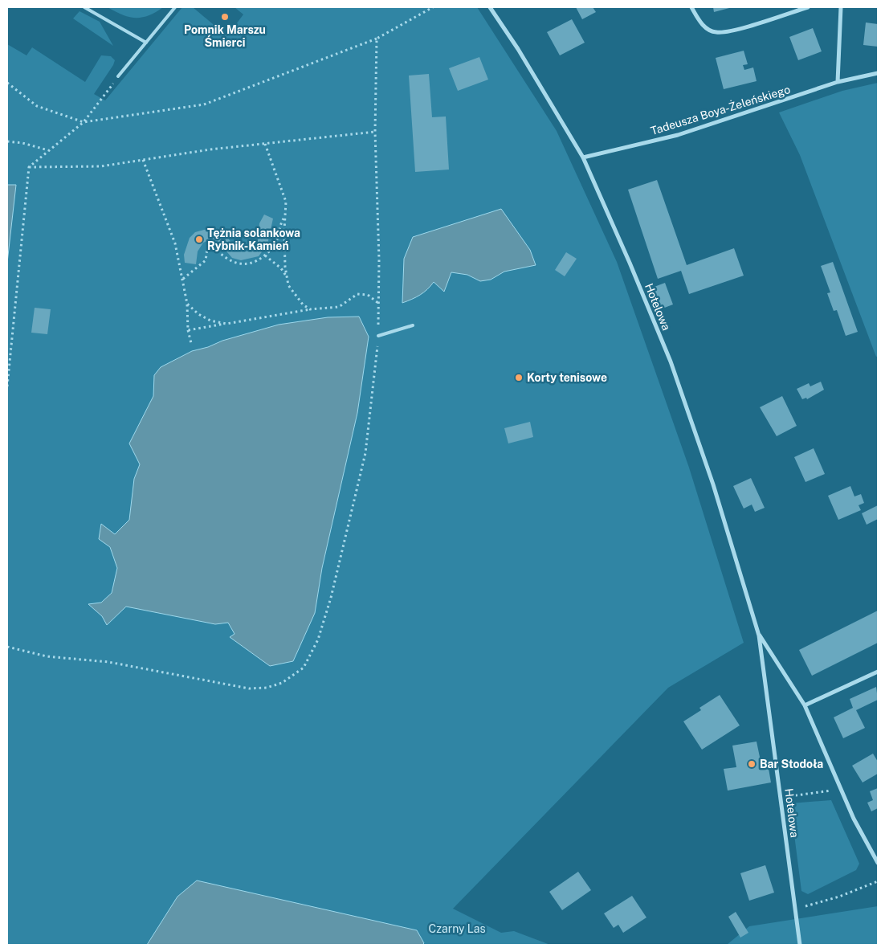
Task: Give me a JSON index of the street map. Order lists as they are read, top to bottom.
{
  "streets": {
    "street": ["Tadeusza Boya-Żeleńskiego", "Hotelowa"]
  },
  "crossings": [
    ["Tadeusza Boya-Żeleńskiego", "Hotelowa"]
  ],
  "parks": ["Czarny Las"],
  "places": [
    "Pomnik Marszu Śmierci",
    "Tężnia solankowa Rybnik-Kamień",
    "Korty tenisowe",
    "Bar Stodoła"
  ]
}
